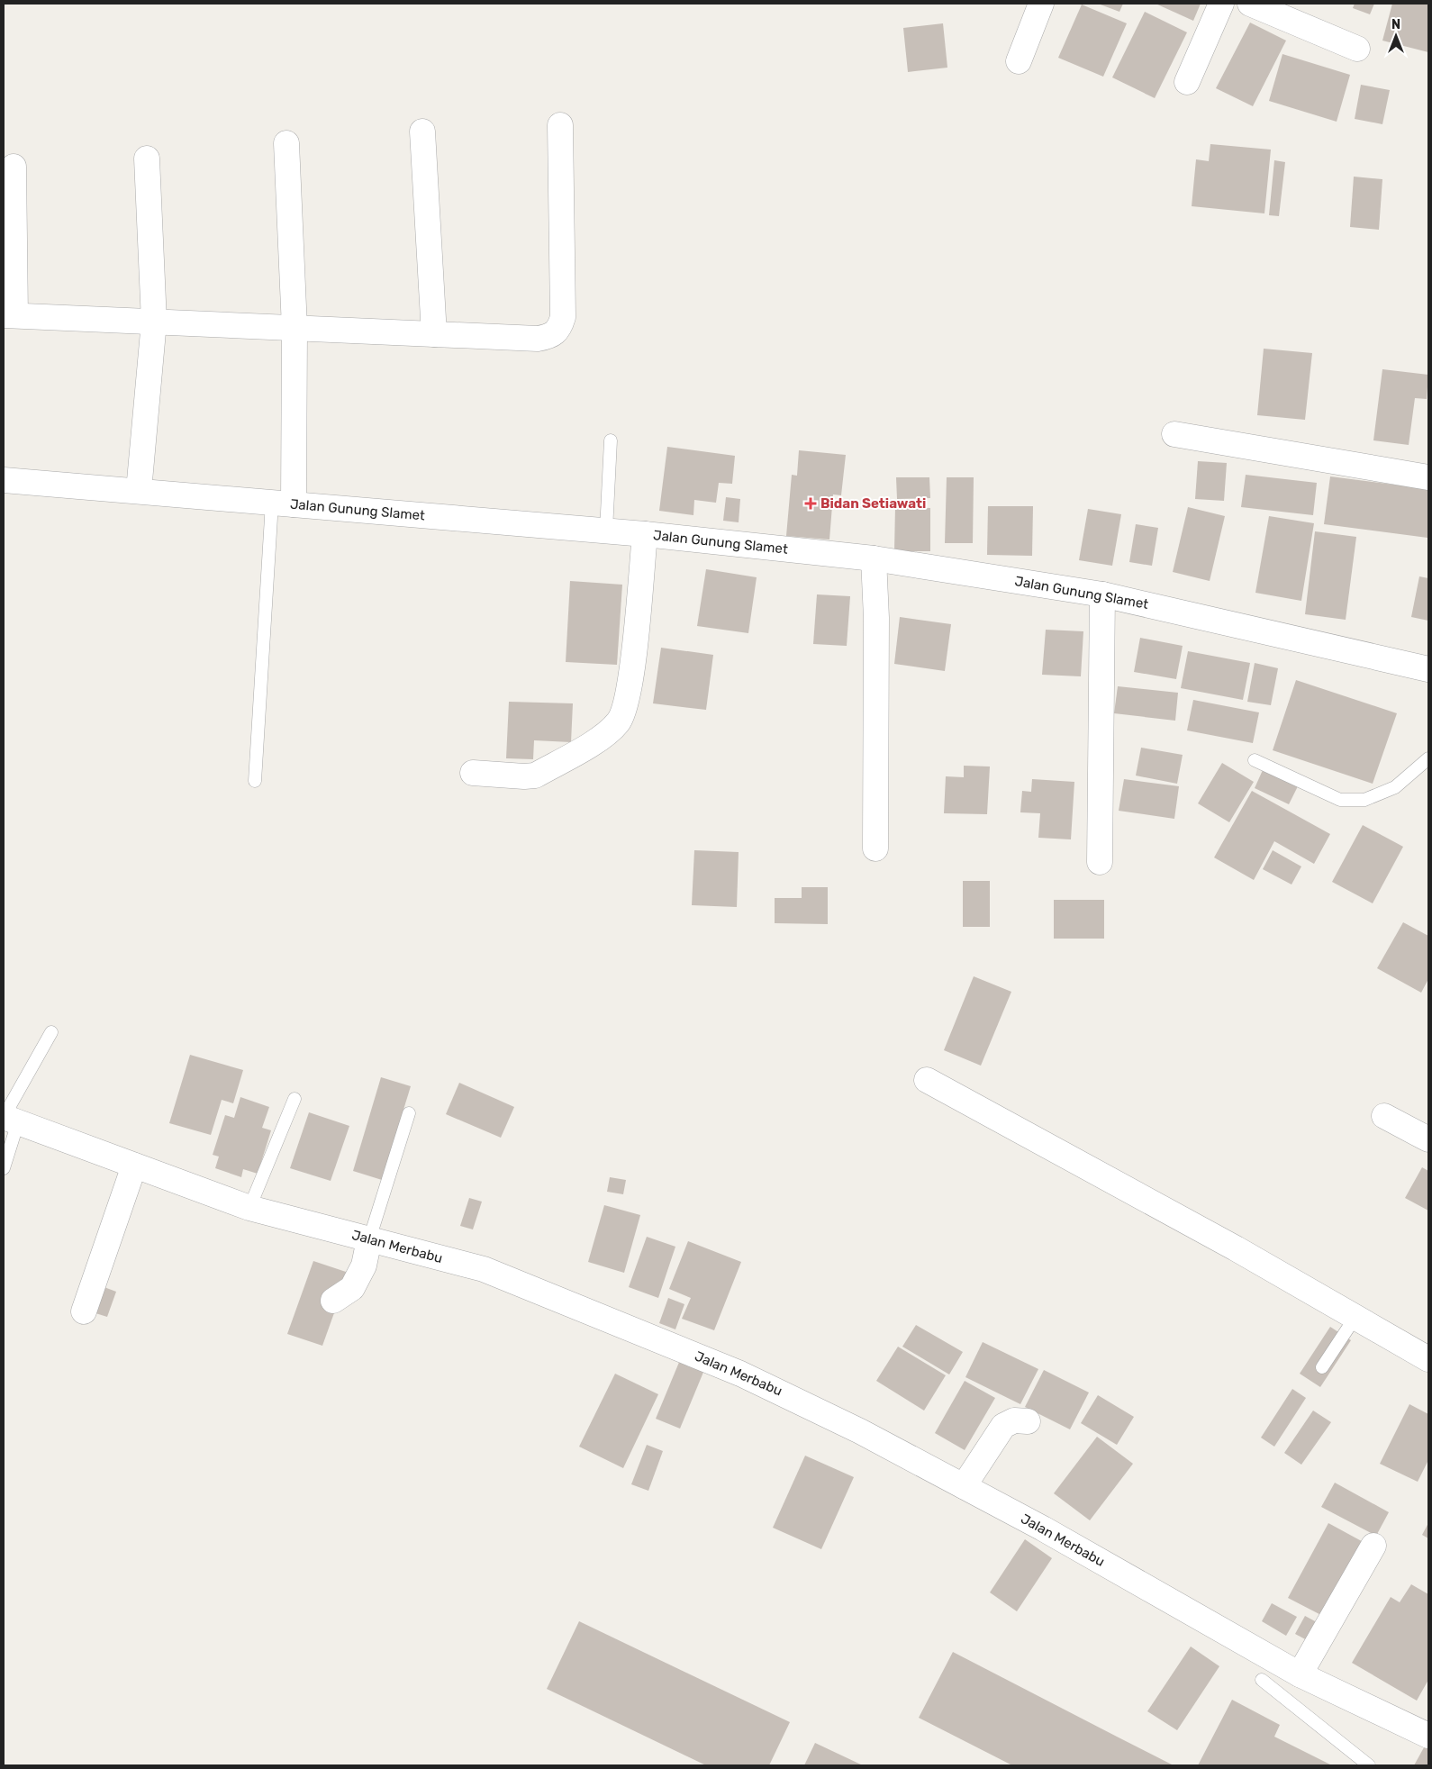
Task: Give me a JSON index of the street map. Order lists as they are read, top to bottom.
{
  "streets": {
    "street": ["Jalan Gunung Slamet", "Jalan Merbabu"]
  },
  "places": {
    "health": ["Bidan Setiawati"]
  },
  "north": "top"
}
